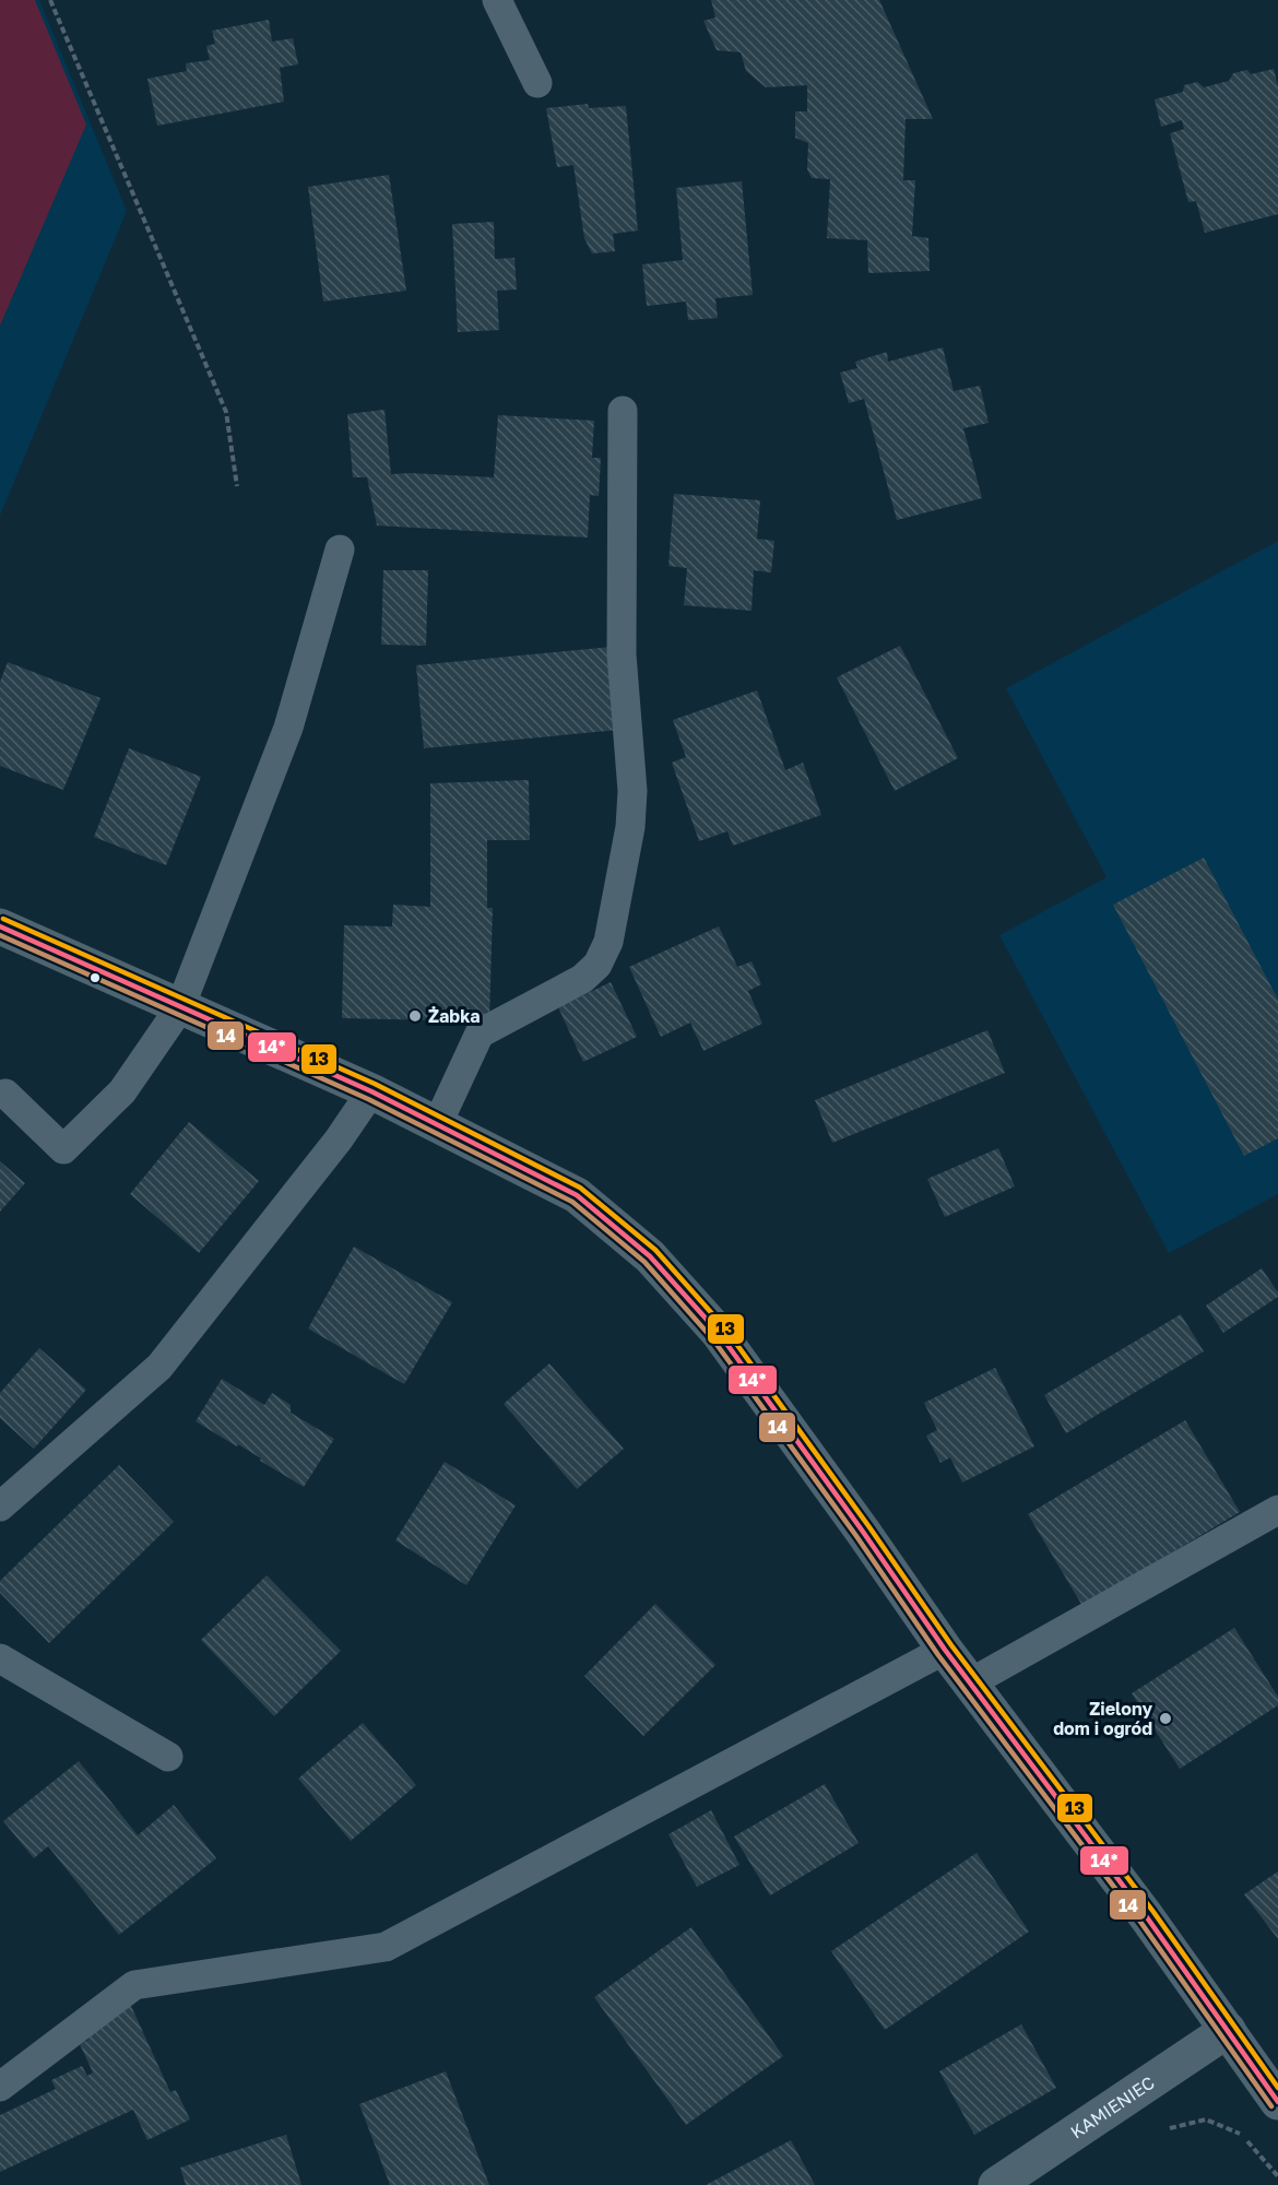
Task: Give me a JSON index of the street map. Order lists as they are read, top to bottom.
{
  "streets": {
    "main road": ["KAMIENIEC"]
  },
  "places": ["Żabka", "Zielony dom i ogród"],
  "lines": ["transit line 13", "transit line 14*", "transit line 14"]
}
